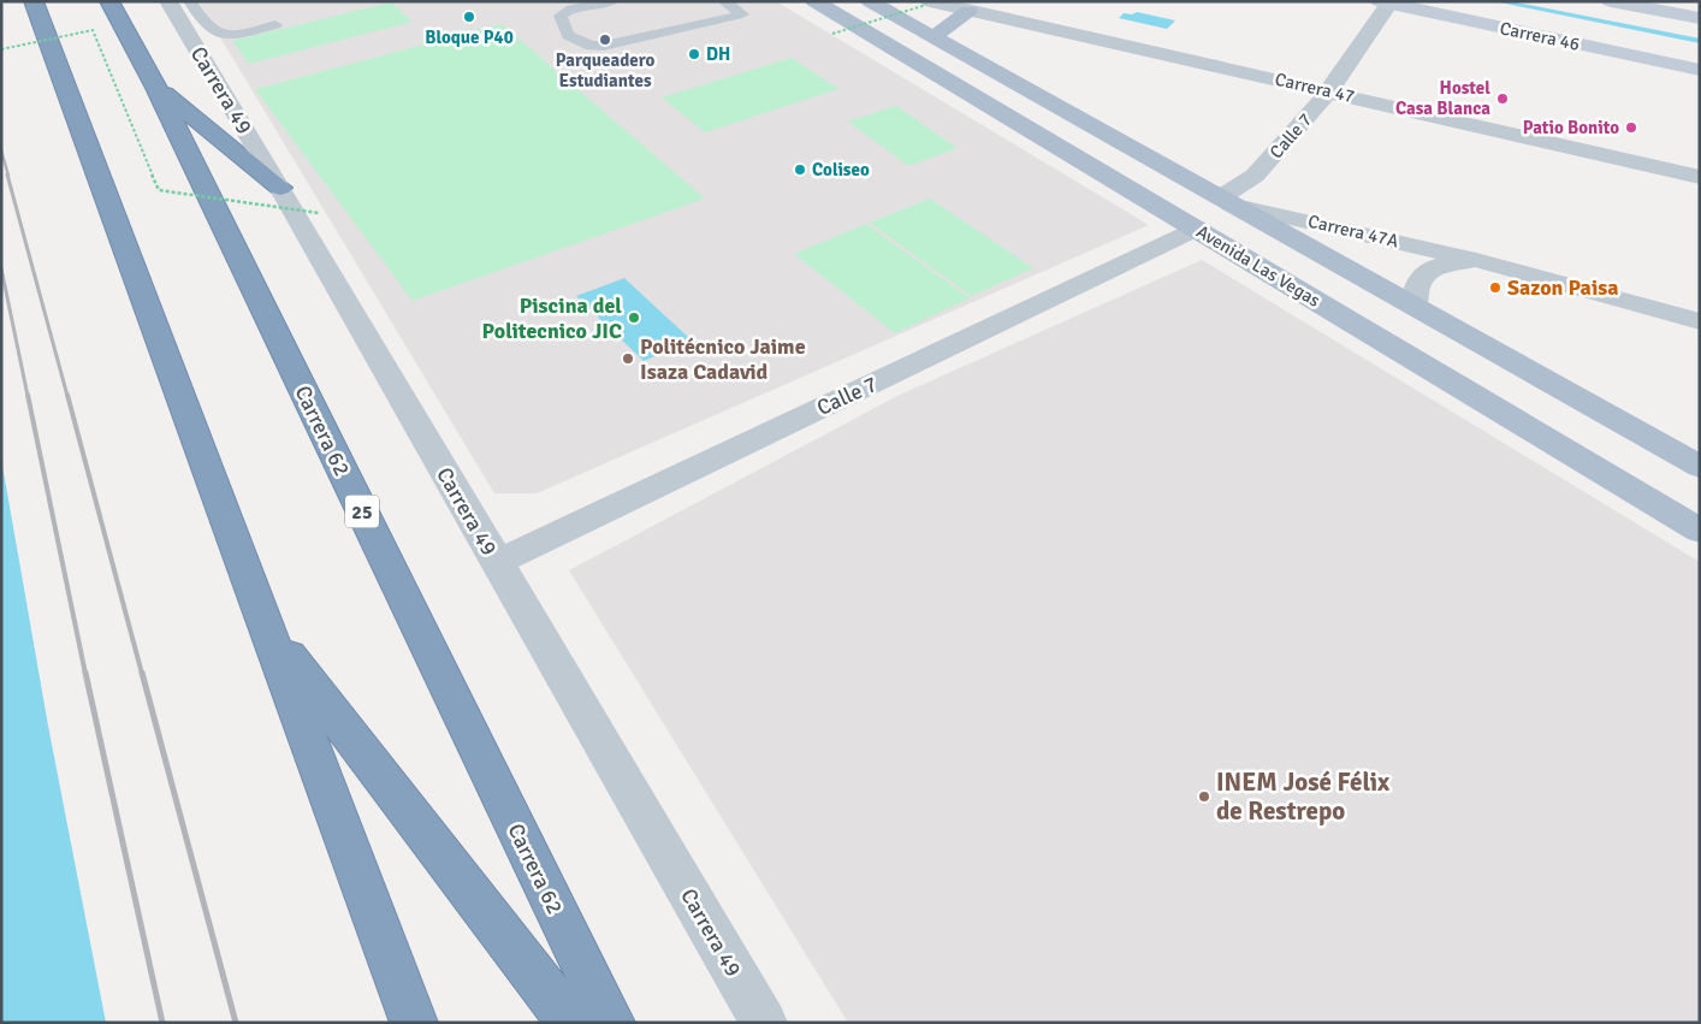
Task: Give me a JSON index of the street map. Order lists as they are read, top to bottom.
{
  "streets": {
    "highway": ["Carrera 62", "25"],
    "main road": ["Avenida Las Vegas"],
    "street": [
      "Carrera 46",
      "Carrera 47",
      "Carrera 49",
      "Calle 7",
      "Carrera 47A"
    ]
  },
  "crossings": [
    ["Carrera 46", "Calle 7"],
    ["Carrera 47", "Calle 7"],
    ["Carrera 49", "Calle 7"],
    ["Calle 7", "Carrera 47A"],
    ["Calle 7", "Avenida Las Vegas"],
    ["Carrera 47A", "Avenida Las Vegas"]
  ],
  "places": [
    "Bloque P40",
    "Parqueadero Estudiantes",
    "DH",
    "Hostel Casa Blanca",
    "Patio Bonito",
    "Coliseo",
    "Sazon Paisa",
    "Piscina del Politecnico JIC",
    "Politécnico Jaime Isaza Cadavid",
    "INEM José Félix de Restrepo"
  ]
}
